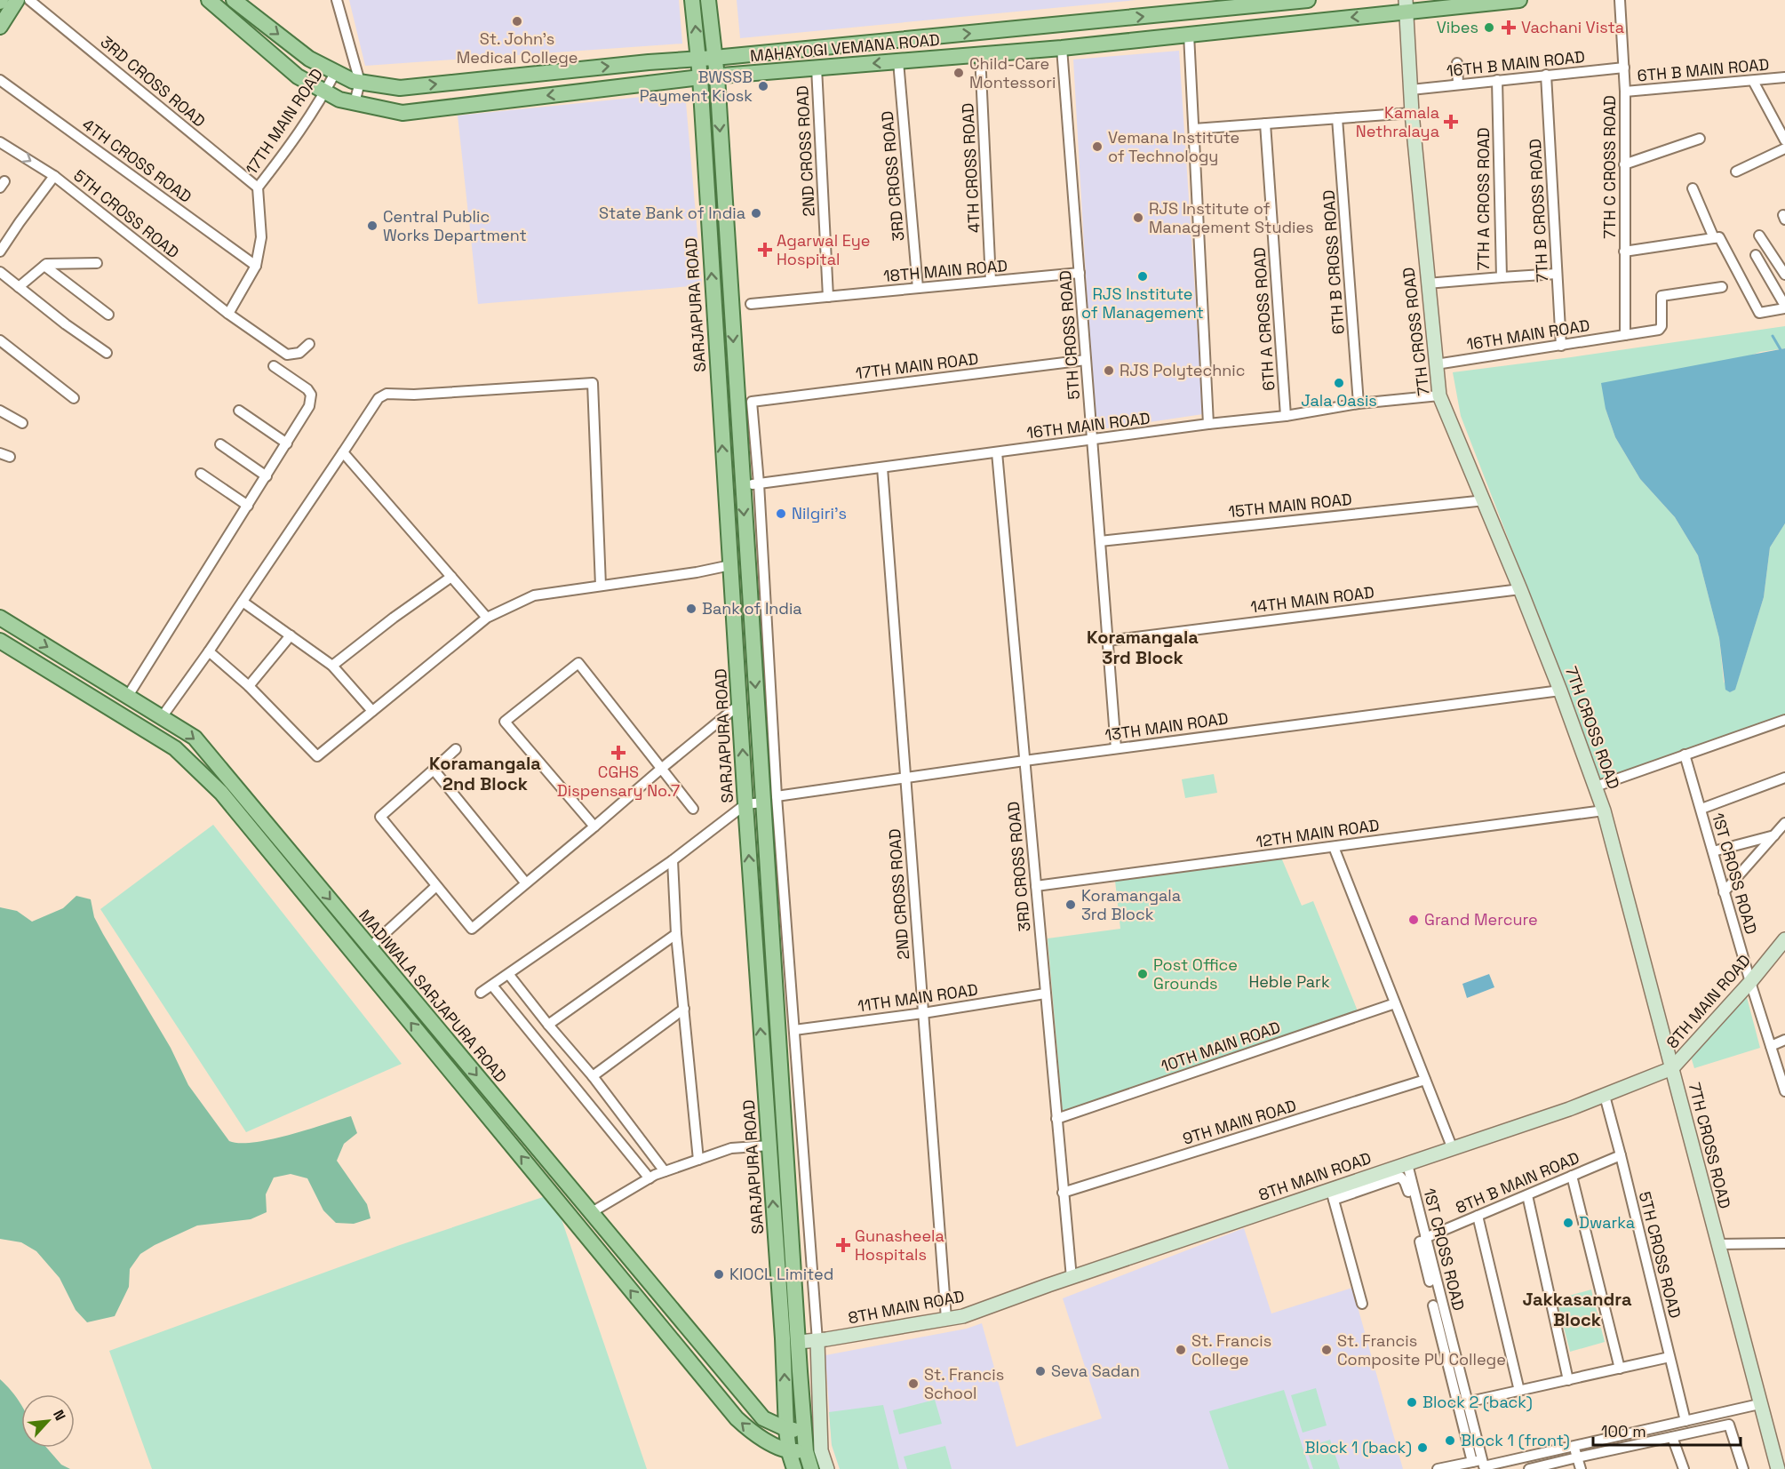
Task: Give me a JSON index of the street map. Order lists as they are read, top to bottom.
{
  "streets": {
    "main road": ["MAHAYOGI VEMANA ROAD", "SARJAPURA ROAD", "MADIWALA SARJAPURA ROAD"],
    "street": [
      "16TH B MAIN ROAD",
      "6TH B MAIN ROAD",
      "3RD CROSS ROAD",
      "17TH MAIN ROAD",
      "2ND CROSS ROAD",
      "4TH CROSS ROAD",
      "7TH C CROSS ROAD",
      "7TH A CROSS ROAD",
      "7TH B CROSS ROAD",
      "5TH CROSS ROAD",
      "6TH B CROSS ROAD",
      "18TH MAIN ROAD",
      "6TH A CROSS ROAD",
      "7TH CROSS ROAD",
      "16TH MAIN ROAD",
      "15TH MAIN ROAD",
      "14TH MAIN ROAD",
      "13TH MAIN ROAD",
      "12TH MAIN ROAD",
      "1ST CROSS ROAD",
      "11TH MAIN ROAD",
      "8TH MAIN ROAD",
      "10TH MAIN ROAD",
      "9TH MAIN ROAD",
      "8TH B MAIN ROAD"
    ]
  },
  "crossings": [
    ["MAHAYOGI VEMANA ROAD", "3RD CROSS ROAD"],
    ["MAHAYOGI VEMANA ROAD", "17TH MAIN ROAD"],
    ["MAHAYOGI VEMANA ROAD", "2ND CROSS ROAD"],
    ["MAHAYOGI VEMANA ROAD", "4TH CROSS ROAD"],
    ["MAHAYOGI VEMANA ROAD", "5TH CROSS ROAD"],
    ["MAHAYOGI VEMANA ROAD", "SARJAPURA ROAD"],
    ["MAHAYOGI VEMANA ROAD", "7TH CROSS ROAD"],
    ["16TH B MAIN ROAD", "7TH C CROSS ROAD"],
    ["16TH B MAIN ROAD", "7TH A CROSS ROAD"],
    ["16TH B MAIN ROAD", "7TH B CROSS ROAD"],
    ["16TH B MAIN ROAD", "7TH CROSS ROAD"],
    ["6TH B MAIN ROAD", "7TH C CROSS ROAD"],
    ["3RD CROSS ROAD", "17TH MAIN ROAD"],
    ["3RD CROSS ROAD", "18TH MAIN ROAD"],
    ["3RD CROSS ROAD", "16TH MAIN ROAD"],
    ["3RD CROSS ROAD", "13TH MAIN ROAD"],
    ["3RD CROSS ROAD", "12TH MAIN ROAD"],
    ["3RD CROSS ROAD", "11TH MAIN ROAD"],
    ["3RD CROSS ROAD", "8TH MAIN ROAD"],
    ["3RD CROSS ROAD", "10TH MAIN ROAD"],
    ["3RD CROSS ROAD", "9TH MAIN ROAD"],
    ["17TH MAIN ROAD", "5TH CROSS ROAD"],
    ["17TH MAIN ROAD", "16TH MAIN ROAD"],
    ["2ND CROSS ROAD", "18TH MAIN ROAD"],
    ["2ND CROSS ROAD", "16TH MAIN ROAD"],
    ["2ND CROSS ROAD", "13TH MAIN ROAD"],
    ["2ND CROSS ROAD", "11TH MAIN ROAD"],
    ["2ND CROSS ROAD", "8TH MAIN ROAD"],
    ["4TH CROSS ROAD", "18TH MAIN ROAD"],
    ["7TH C CROSS ROAD", "16TH MAIN ROAD"],
    ["7TH A CROSS ROAD", "7TH CROSS ROAD"],
    ["7TH B CROSS ROAD", "16TH MAIN ROAD"],
    ["5TH CROSS ROAD", "18TH MAIN ROAD"],
    ["5TH CROSS ROAD", "16TH MAIN ROAD"],
    ["5TH CROSS ROAD", "15TH MAIN ROAD"],
    ["5TH CROSS ROAD", "14TH MAIN ROAD"],
    ["5TH CROSS ROAD", "13TH MAIN ROAD"],
    ["5TH CROSS ROAD", "8TH MAIN ROAD"],
    ["5TH CROSS ROAD", "8TH B MAIN ROAD"],
    ["6TH B CROSS ROAD", "16TH MAIN ROAD"],
    ["18TH MAIN ROAD", "SARJAPURA ROAD"],
    ["SARJAPURA ROAD", "16TH MAIN ROAD"],
    ["SARJAPURA ROAD", "MADIWALA SARJAPURA ROAD"],
    ["SARJAPURA ROAD", "8TH MAIN ROAD"],
    ["6TH A CROSS ROAD", "16TH MAIN ROAD"],
    ["7TH CROSS ROAD", "16TH MAIN ROAD"],
    ["7TH CROSS ROAD", "15TH MAIN ROAD"],
    ["7TH CROSS ROAD", "14TH MAIN ROAD"],
    ["7TH CROSS ROAD", "13TH MAIN ROAD"],
    ["7TH CROSS ROAD", "12TH MAIN ROAD"],
    ["7TH CROSS ROAD", "8TH MAIN ROAD"],
    ["1ST CROSS ROAD", "8TH MAIN ROAD"],
    ["1ST CROSS ROAD", "8TH B MAIN ROAD"]
  ],
  "districts": ["Koramangala 3rd Block", "Koramangala 2nd Block", "Jakkasandra Block"],
  "parks": ["Heble Park"],
  "places": {
    "other": [
      "St. John's Medical College",
      "Vibes",
      "Child-Care Montessori",
      "BWSSB Payment Kiosk",
      "Vemana Institute of Technology",
      "State Bank of India",
      "RJS Institute of Management Studies",
      "Central Public Works Department",
      "RJS Institute of Management",
      "RJS Polytechnic",
      "Jala Oasis",
      "Nilgiri's",
      "Bank of India",
      "Koramangala 3rd Block",
      "Grand Mercure",
      "Post Office Grounds",
      "Dwarka",
      "KIOCL Limited",
      "St. Francis College",
      "St. Francis Composite PU College",
      "Seva Sadan",
      "St. Francis School",
      "Block 2 (back)",
      "Block 1 (front)",
      "Block 1 (back)"
    ],
    "health": [
      "Vachani Vista",
      "Kamala Nethralaya",
      "Agarwal Eye Hospital",
      "CGHS Dispensary No.7",
      "Gunasheela Hospitals"
    ]
  },
  "scale_bar": "100 m",
  "north": "top right"
}
